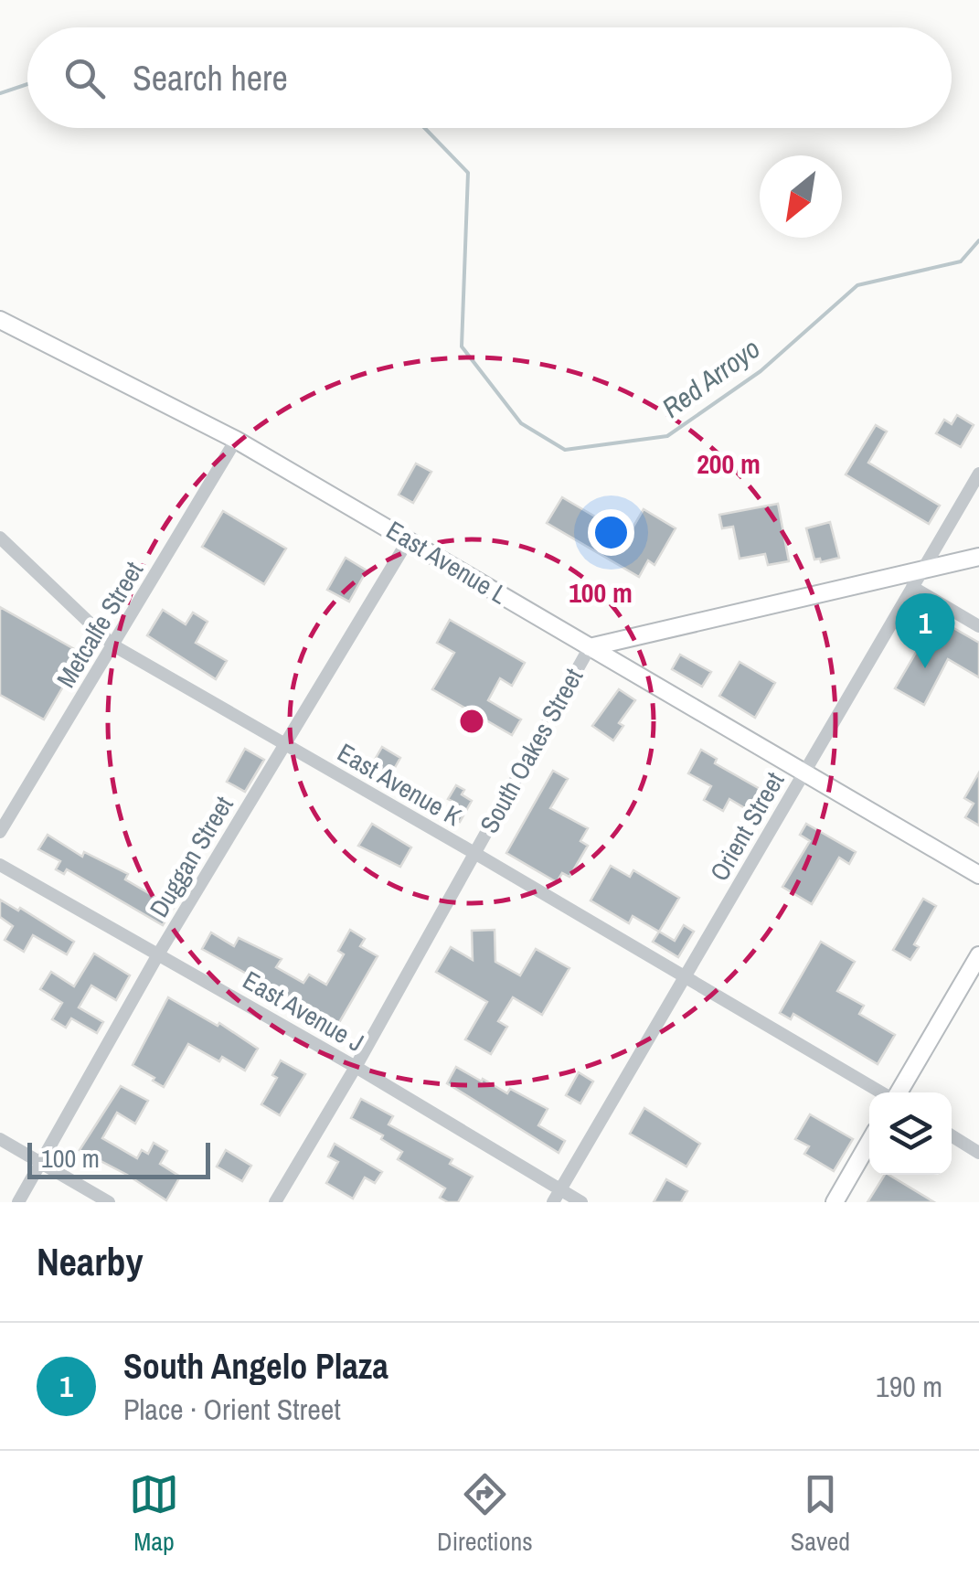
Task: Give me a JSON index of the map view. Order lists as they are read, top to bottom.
{
  "streets": {
    "main road": ["East Avenue L", "South Oakes Street"],
    "street": [
      "Metcalfe Street",
      "East Avenue K",
      "Orient Street",
      "Duggan Street",
      "East Avenue J"
    ]
  },
  "crossings": [
    ["East Avenue L", "Metcalfe Street"],
    ["East Avenue L", "South Oakes Street"],
    ["East Avenue L", "Orient Street"],
    ["East Avenue L", "Duggan Street"],
    ["Metcalfe Street", "East Avenue K"],
    ["South Oakes Street", "East Avenue K"],
    ["South Oakes Street", "Orient Street"],
    ["South Oakes Street", "East Avenue J"],
    ["East Avenue K", "Orient Street"],
    ["East Avenue K", "Duggan Street"],
    ["Orient Street", "East Avenue J"],
    ["Duggan Street", "East Avenue J"]
  ],
  "water": ["Red Arroyo"],
  "scale_bar": "100 m",
  "north": "bottom left",
  "page": {
    "search": "Search here",
    "pins": "1",
    "scale": "100 m",
    "heading": "Nearby",
    "list": [
      {
        "mark": "1",
        "name": "South Angelo Plaza",
        "note": "Place · Orient Street",
        "value": "190 m"
      }
    ],
    "nav": ["Map", "Directions", "Saved"]
  },
  "rings": ["200 m", "100 m"]
}
